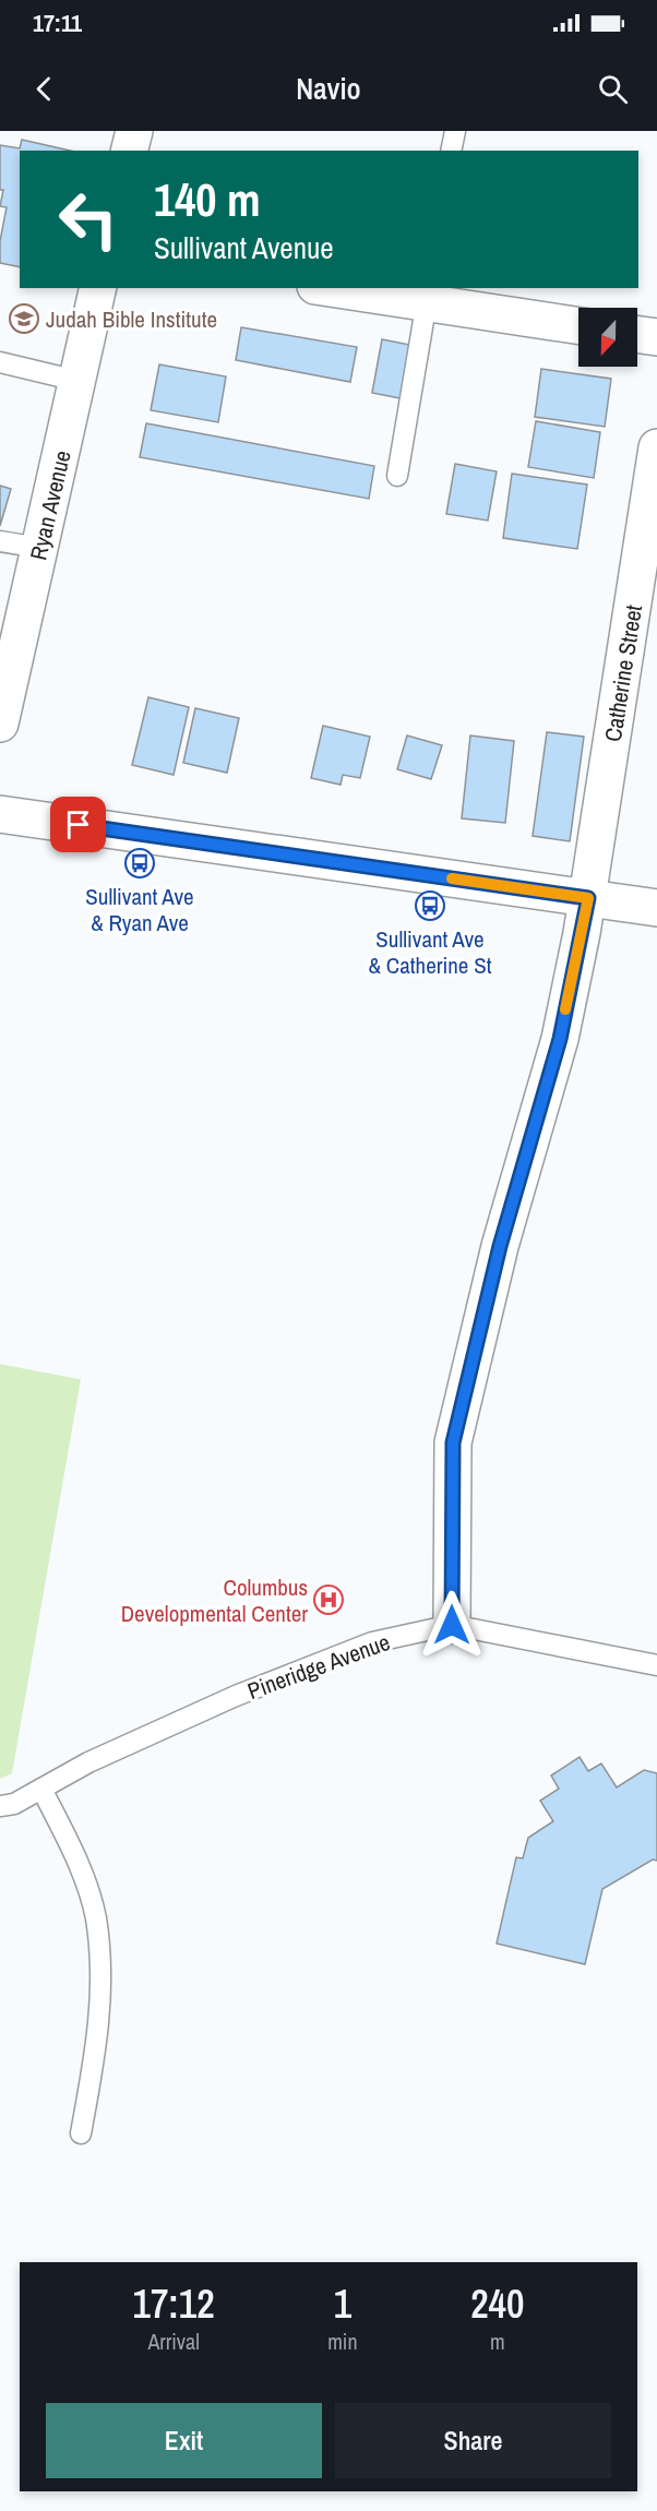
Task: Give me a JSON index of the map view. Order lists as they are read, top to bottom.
{
  "streets": {
    "street": ["Ryan Avenue", "Catherine Street"],
    "lane": ["Pineridge Avenue"]
  },
  "crossings": [
    ["Catherine Street", "Pineridge Avenue"]
  ],
  "places": {
    "school or university": ["Judah Bible Institute"],
    "bus stop": ["Sullivant Ave & Ryan Ave", "Sullivant Ave & Catherine St"],
    "hospital": ["Columbus Developmental Center"]
  },
  "north": "bottom",
  "page": {
    "status": "17:11",
    "header": "Navio",
    "turn": ["140 m", "Sullivant Avenue"],
    "eta": [
      "17:12",
      "Arrival",
      "1",
      "min",
      "240",
      "m"
    ],
    "buttons": ["Exit", "Share"]
  }
}
